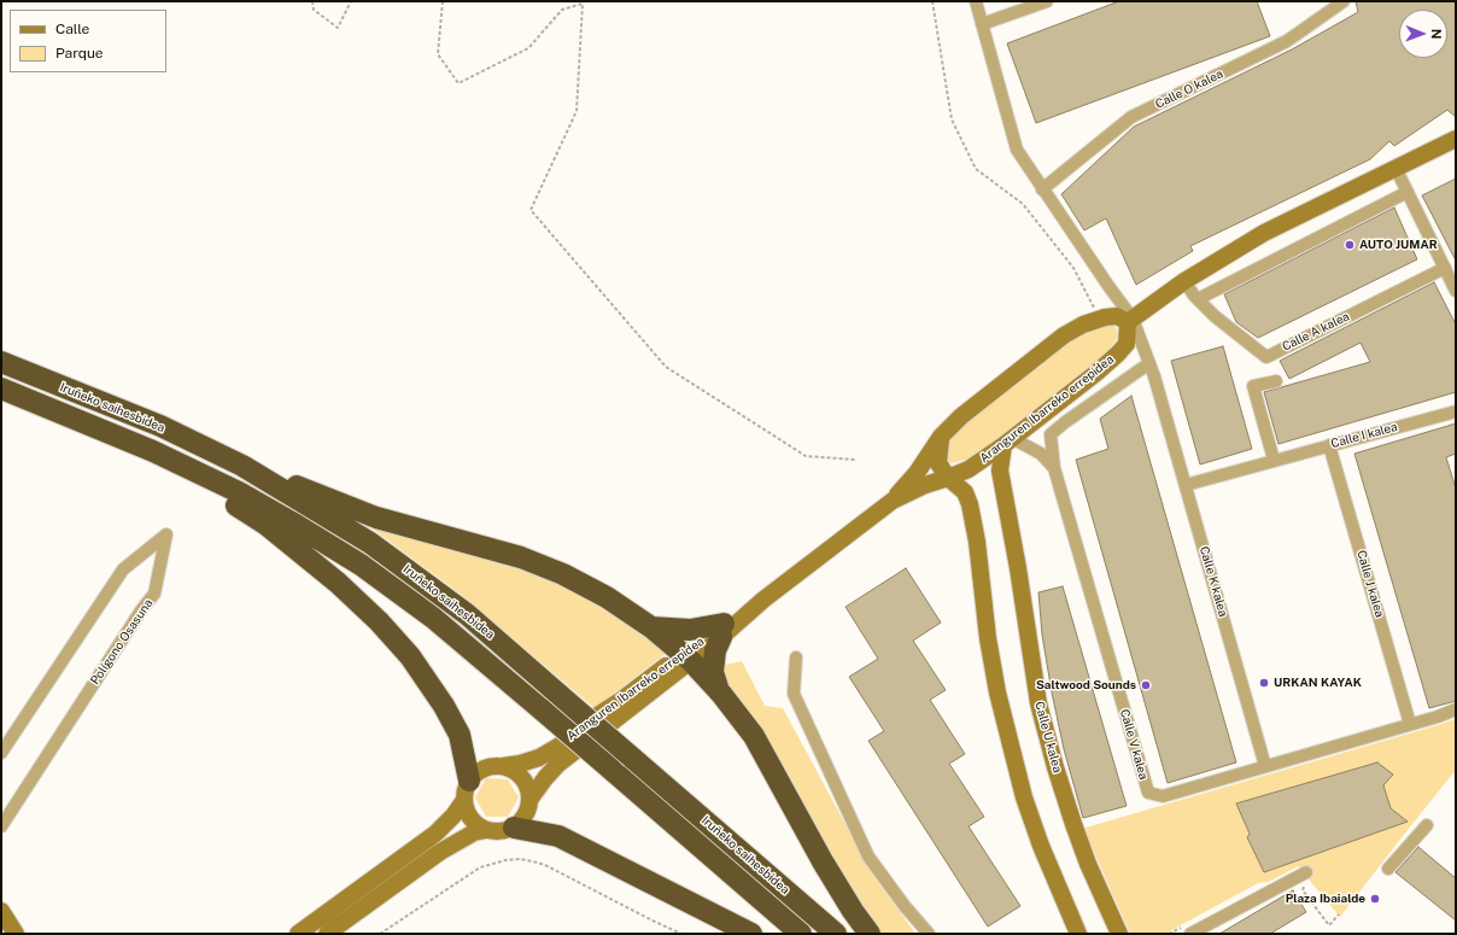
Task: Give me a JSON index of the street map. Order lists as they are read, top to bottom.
{
  "streets": {
    "highway": ["Iruñeko saihesbidea"],
    "street": [
      "Calle O kalea",
      "Calle A kalea",
      "Aranguren Ibarreko errepidea",
      "Calle I kalea",
      "Calle K kalea",
      "Calle J kalea",
      "Polígono Osasuna",
      "Calle U kalea",
      "Calle V kalea"
    ]
  },
  "crossings": [
    ["Aranguren Ibarreko errepidea", "Calle K kalea"],
    ["Aranguren Ibarreko errepidea", "Calle U kalea"],
    ["Aranguren Ibarreko errepidea", "Calle V kalea"],
    ["Calle I kalea", "Calle K kalea"],
    ["Calle I kalea", "Calle J kalea"],
    ["Calle K kalea", "Calle V kalea"],
    ["Calle U kalea", "Calle V kalea"]
  ],
  "places": [
    "AUTO JUMAR",
    "URKAN KAYAK",
    "Saltwood Sounds",
    "Plaza Ibaialde"
  ],
  "legend": ["Calle", "Parque"],
  "north": "right"
}
